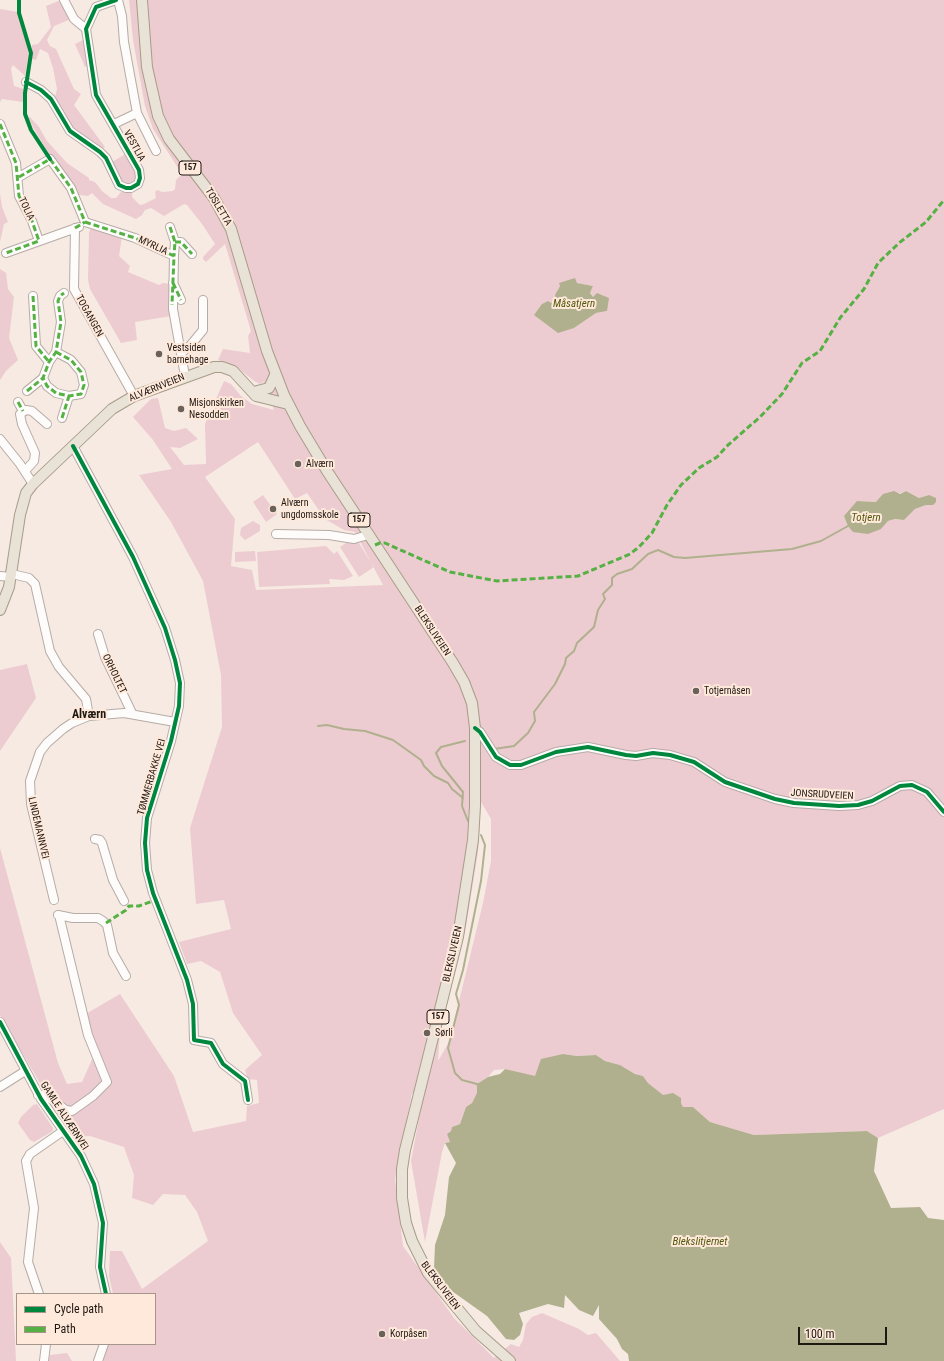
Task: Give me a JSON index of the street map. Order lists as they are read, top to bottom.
{
  "streets": {
    "main road": [
      "157",
      "TOSLETTA",
      "ALVÆRNVEIEN",
      "BLEKSLIVEIEN"
    ],
    "street": [
      "VESTLIA",
      "TOLIA",
      "MYRLIA",
      "TOGANGEN",
      "ORHOLTET",
      "TØMMERBAKKE VEI",
      "JONSRUDVEIEN",
      "LINDEMANNVEI",
      "GAMLE ALVÆRNVEI"
    ]
  },
  "crossings": [
    ["157", "TOSLETTA"],
    ["157", "ALVÆRNVEIEN"],
    ["157", "BLEKSLIVEIEN"],
    ["MYRLIA", "ALVÆRNVEIEN"],
    ["TOGANGEN", "ALVÆRNVEIEN"],
    ["ALVÆRNVEIEN", "BLEKSLIVEIEN"],
    ["ALVÆRNVEIEN", "TØMMERBAKKE VEI"],
    ["BLEKSLIVEIEN", "JONSRUDVEIEN"]
  ],
  "districts": ["Alværn"],
  "water": ["Måsatjern", "Totjern", "Blekslitjernet"],
  "places": [
    "Vestsiden barnehage",
    "Misjonskirken Nesodden",
    "Alværn",
    "Alværn ungdomsskole",
    "Totjernåsen",
    "Sørli",
    "Korpåsen"
  ],
  "legend": ["Cycle path", "Path"],
  "scale_bar": "100 m"
}
